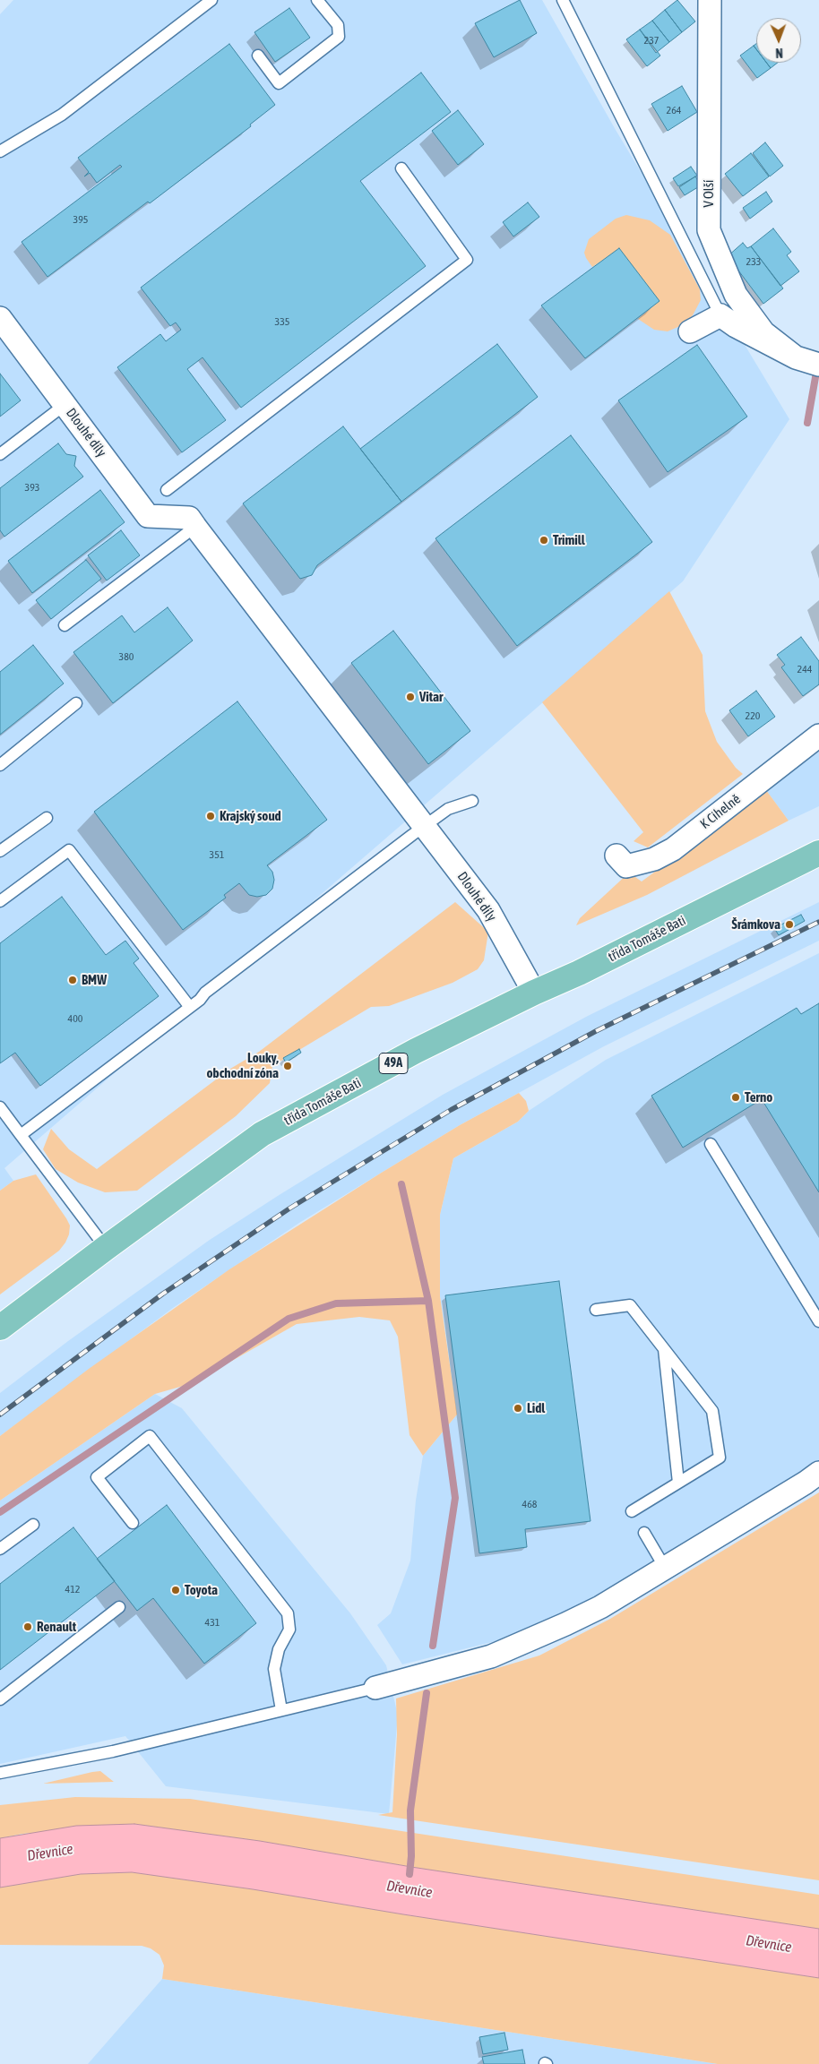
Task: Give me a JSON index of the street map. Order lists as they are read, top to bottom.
{
  "streets": {
    "main road": ["třída Tomáše Bati", "49A"],
    "street": ["V Olší", "Dlouhé díly", "K Cihelně"]
  },
  "crossings": [
    ["Dlouhé díly", "třída Tomáše Bati"]
  ],
  "water": ["Dřevnice"],
  "places": [
    "Trimill",
    "Vitar",
    "Krajský soud",
    "Šrámkova",
    "BMW",
    "Louky, obchodní zóna",
    "Terno",
    "Lidl",
    "Toyota",
    "Renault"
  ],
  "house_numbers": [
    "237",
    "264",
    "395",
    "233",
    "335",
    "393",
    "380",
    "244",
    "220",
    "351",
    "400",
    "468",
    "412",
    "431"
  ],
  "north": "bottom"
}
